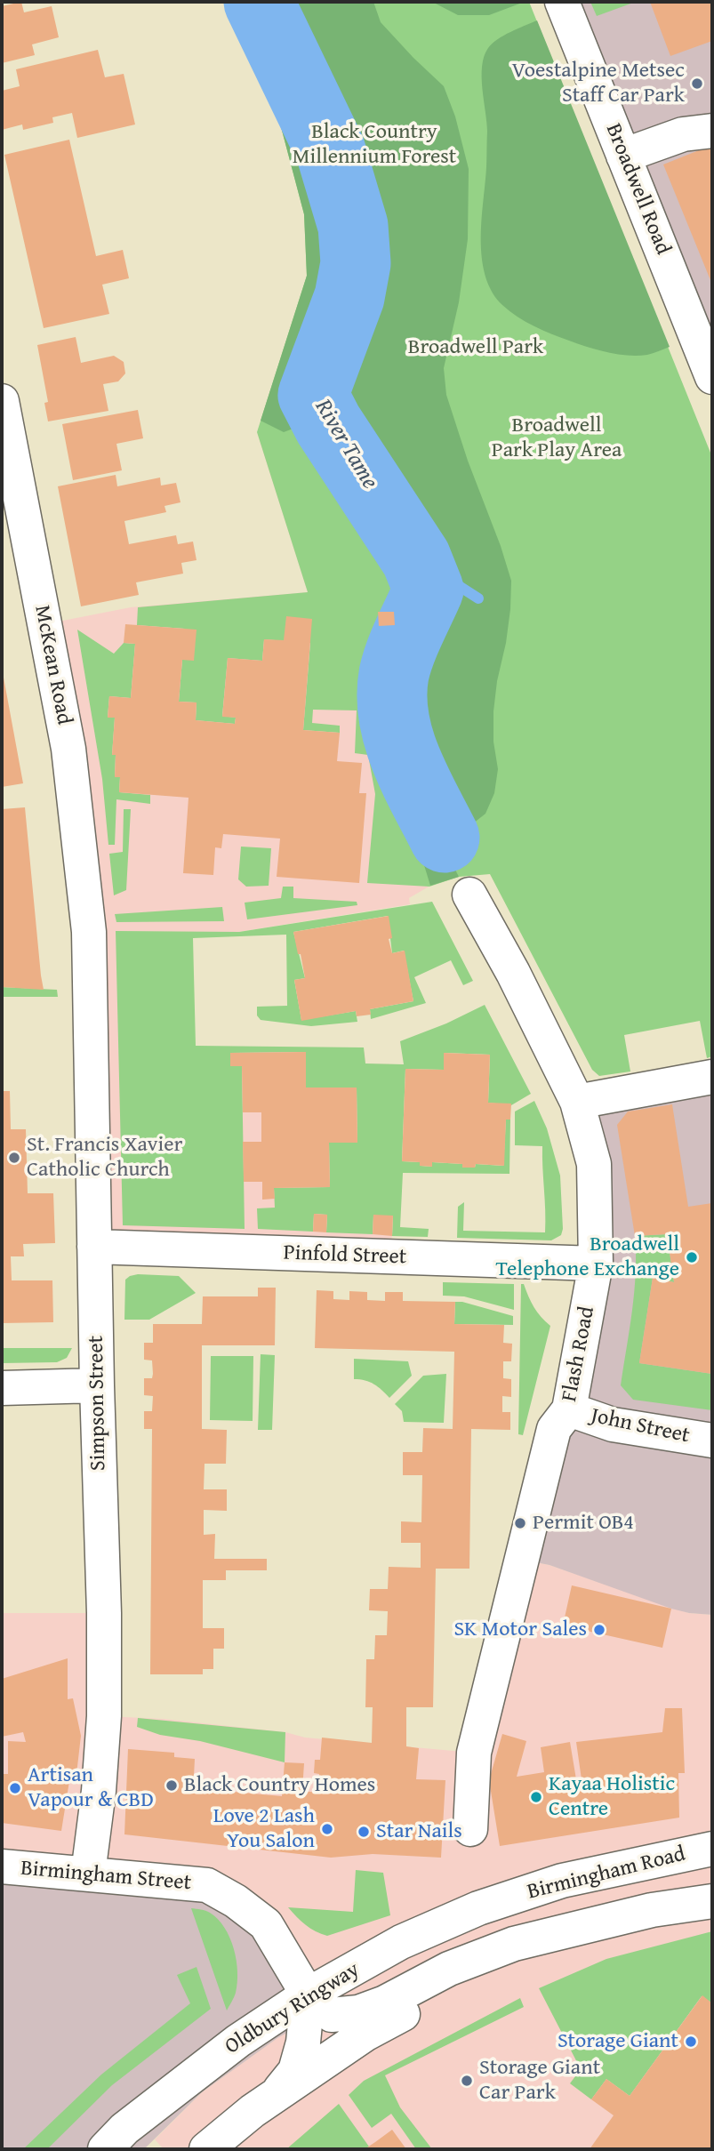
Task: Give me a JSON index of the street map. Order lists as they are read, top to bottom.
{
  "streets": {
    "street": [
      "Broadwell Road",
      "McKean Road",
      "Pinfold Street",
      "Flash Road",
      "Simpson Street",
      "John Street",
      "Birmingham Road",
      "Birmingham Street",
      "Oldbury Ringway"
    ]
  },
  "crossings": [
    ["McKean Road", "Simpson Street"],
    ["Pinfold Street", "Flash Road"],
    ["Pinfold Street", "Simpson Street"],
    ["Flash Road", "John Street"],
    ["Simpson Street", "Birmingham Street"],
    ["Birmingham Road", "Oldbury Ringway"],
    ["Birmingham Street", "Oldbury Ringway"]
  ],
  "water": ["River Tame"],
  "parks": ["Black Country Millennium Forest", "Broadwell Park", "Broadwell Park Play Area"],
  "places": [
    "Voestalpine Metsec Staff Car Park",
    "St. Francis Xavier Catholic Church",
    "Broadwell Telephone Exchange",
    "Permit OB4",
    "SK Motor Sales",
    "Black Country Homes",
    "Artisan Vapour & CBD",
    "Kayaa Holistic Centre",
    "Love 2 Lash You Salon",
    "Star Nails",
    "Storage Giant",
    "Storage Giant Car Park"
  ]
}
